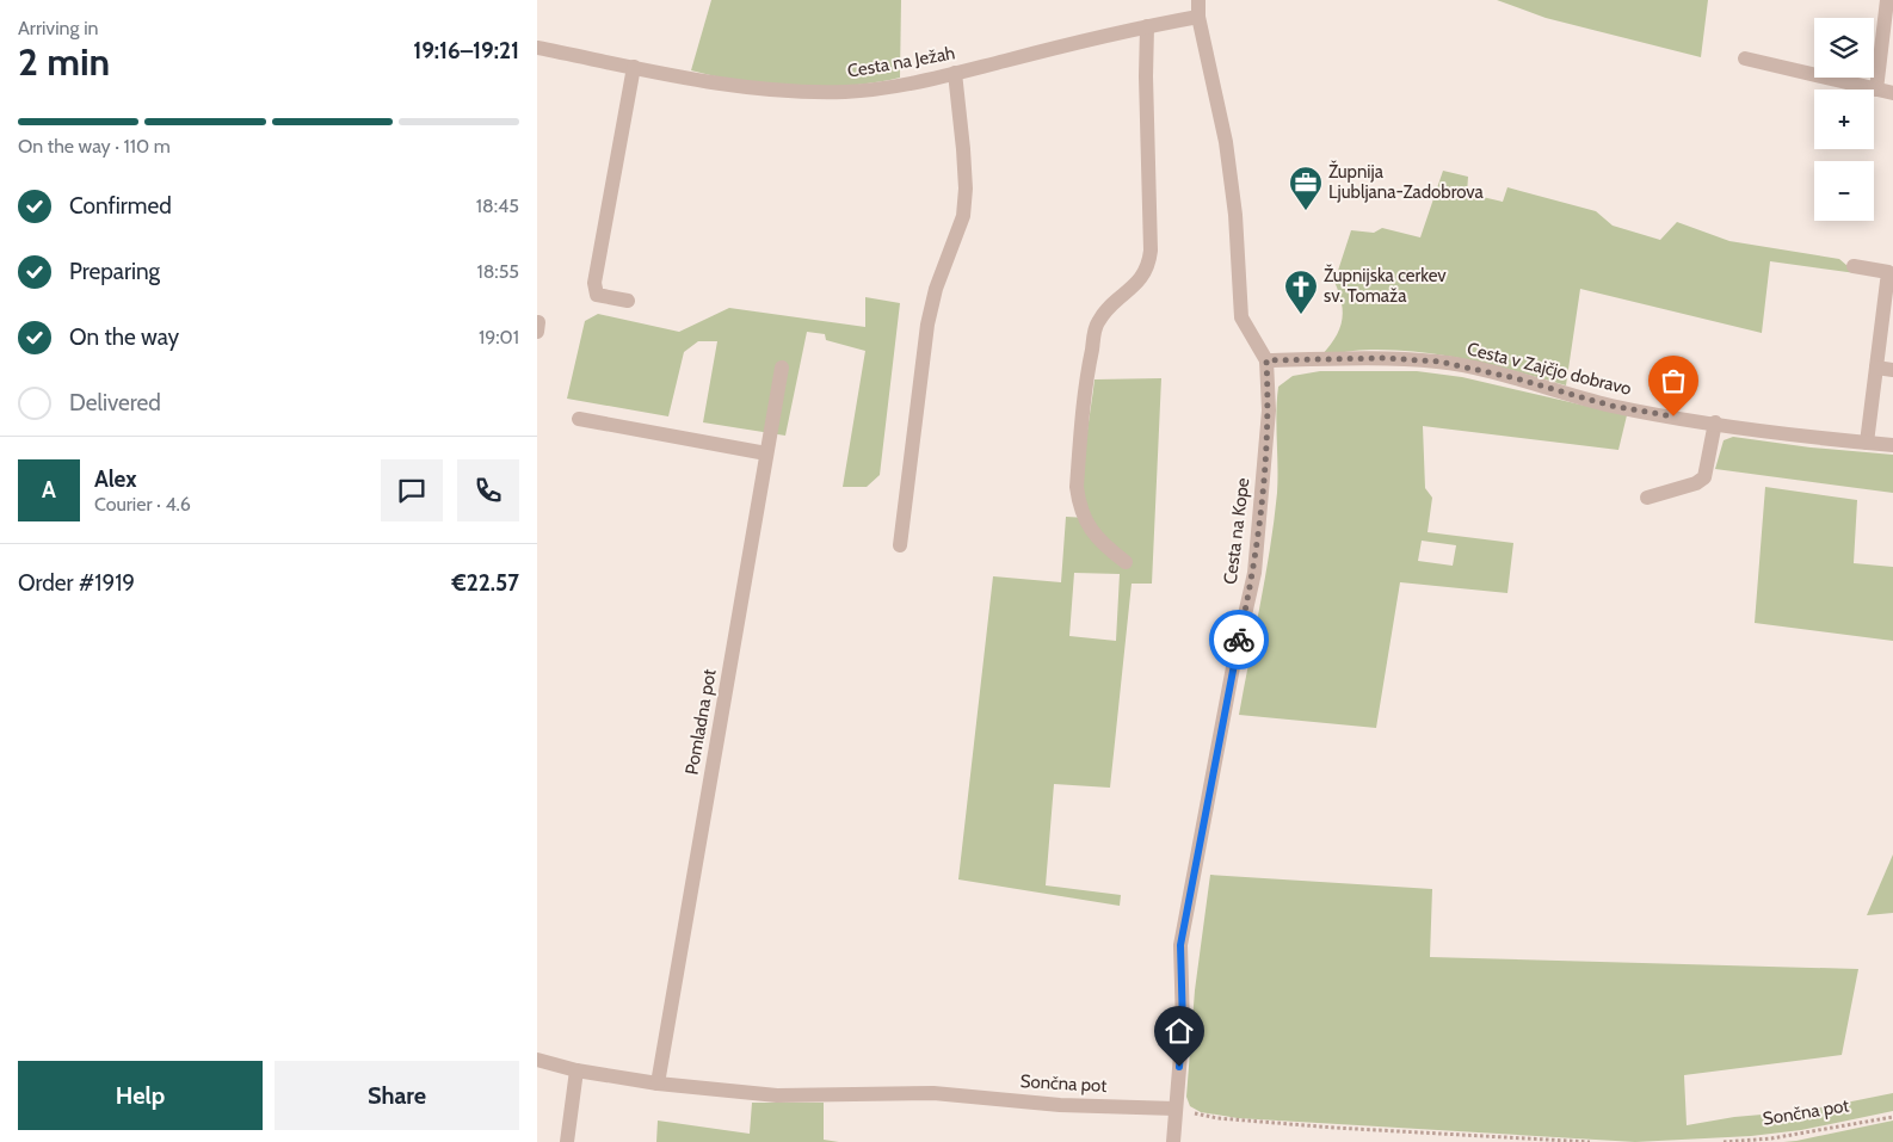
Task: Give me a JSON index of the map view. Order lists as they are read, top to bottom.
{
  "streets": {
    "street": [
      "Cesta na Ježah",
      "Cesta v Zajčjo dobravo",
      "Cesta na Kope",
      "Pomladna pot",
      "Sončna pot"
    ]
  },
  "crossings": [
    ["Cesta na Ježah", "Cesta na Kope"],
    ["Cesta v Zajčjo dobravo", "Cesta na Kope"],
    ["Cesta na Kope", "Sončna pot"],
    ["Pomladna pot", "Sončna pot"]
  ],
  "places": {
    "office": ["Župnija Ljubljana-Zadobrova"],
    "church": ["Župnijska cerkev sv. Tomaža"]
  },
  "page": {
    "heading": ["2 min", "Arriving in", "19:16–19:21"],
    "panel": [
      "Alex",
      "Courier · 4.6",
      "Order #1919",
      "€22.57"
    ],
    "map_buttons": ["+", "−"],
    "bar": "On the way · 110 m",
    "list": [
      ["Confirmed", "18:45"],
      ["Preparing", "18:55"],
      ["On the way", "19:01"],
      "Delivered"
    ],
    "round": "A",
    "buttons": ["Help", "Share"]
  }
}
